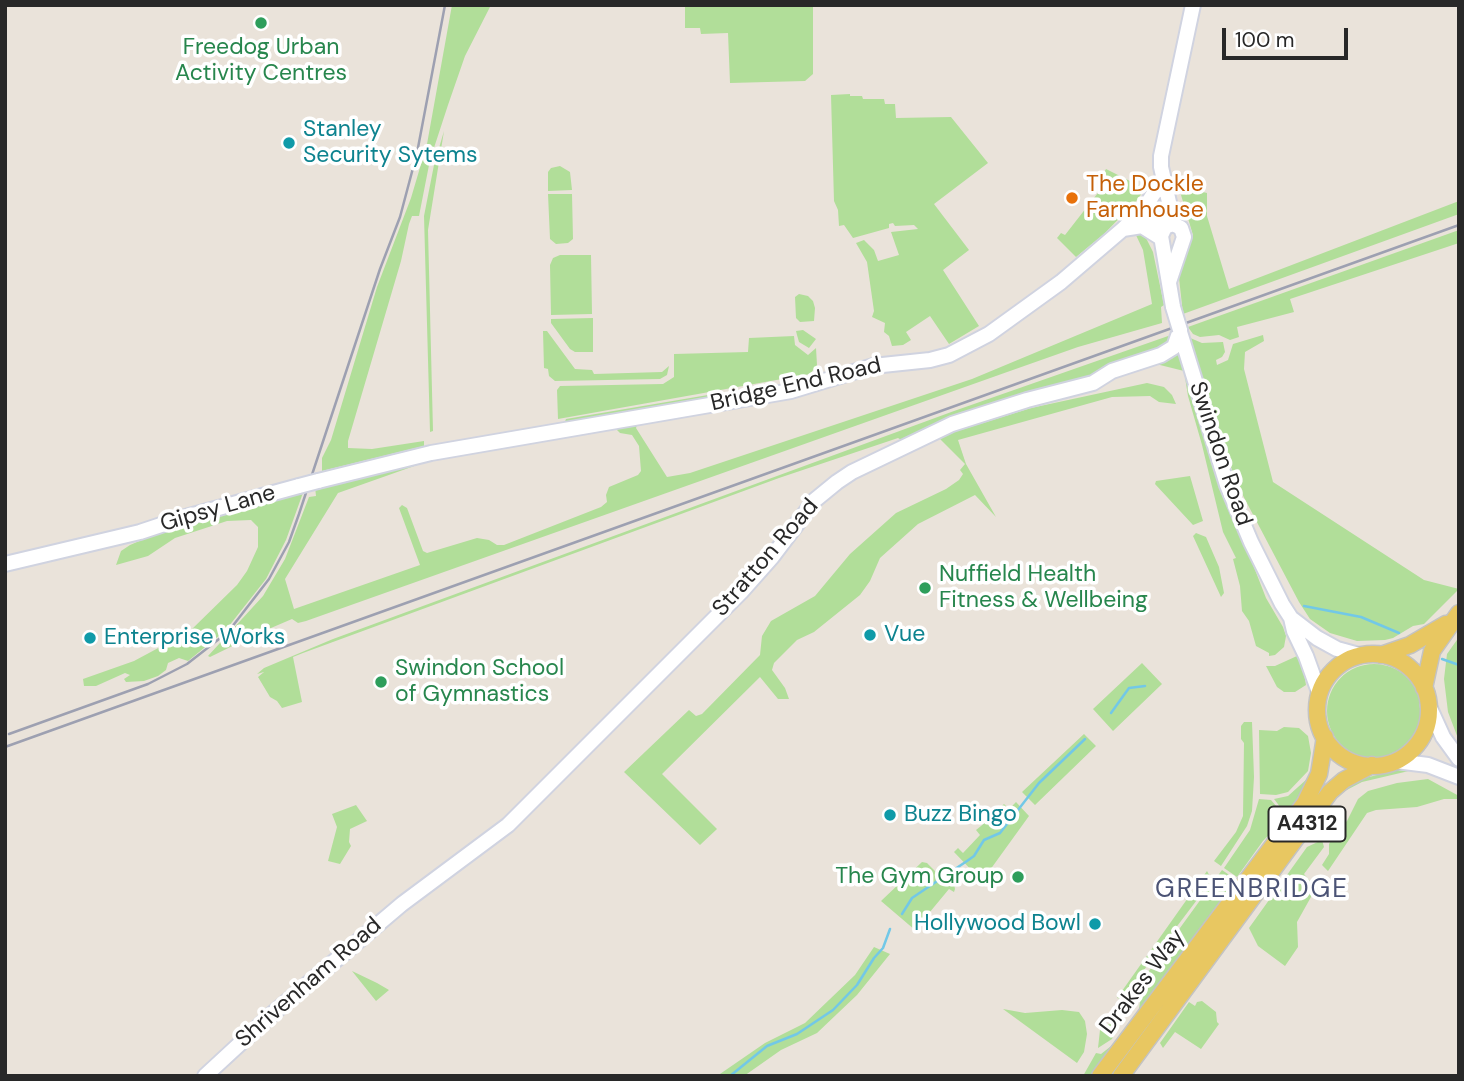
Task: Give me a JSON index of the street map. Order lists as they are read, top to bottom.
{
  "streets": {
    "main road": [
      "Bridge End Road",
      "Swindon Road",
      "Gipsy Lane",
      "Stratton Road",
      "A4312",
      "Drakes Way",
      "Shrivenham Road"
    ]
  },
  "crossings": [
    ["Bridge End Road", "Gipsy Lane"],
    ["Swindon Road", "Stratton Road"],
    ["Swindon Road", "A4312"],
    ["Swindon Road", "Drakes Way"],
    ["Stratton Road", "Shrivenham Road"],
    ["A4312", "Drakes Way"]
  ],
  "districts": ["GREENBRIDGE"],
  "places": [
    "Freedog Urban Activity Centres",
    "Stanley Security Sytems",
    "The Dockle Farmhouse",
    "Nuffield Health Fitness & Wellbeing",
    "Vue",
    "Enterprise Works",
    "Swindon School of Gymnastics",
    "Buzz Bingo",
    "The Gym Group",
    "Hollywood Bowl"
  ],
  "scale_bar": "100 m"
}
